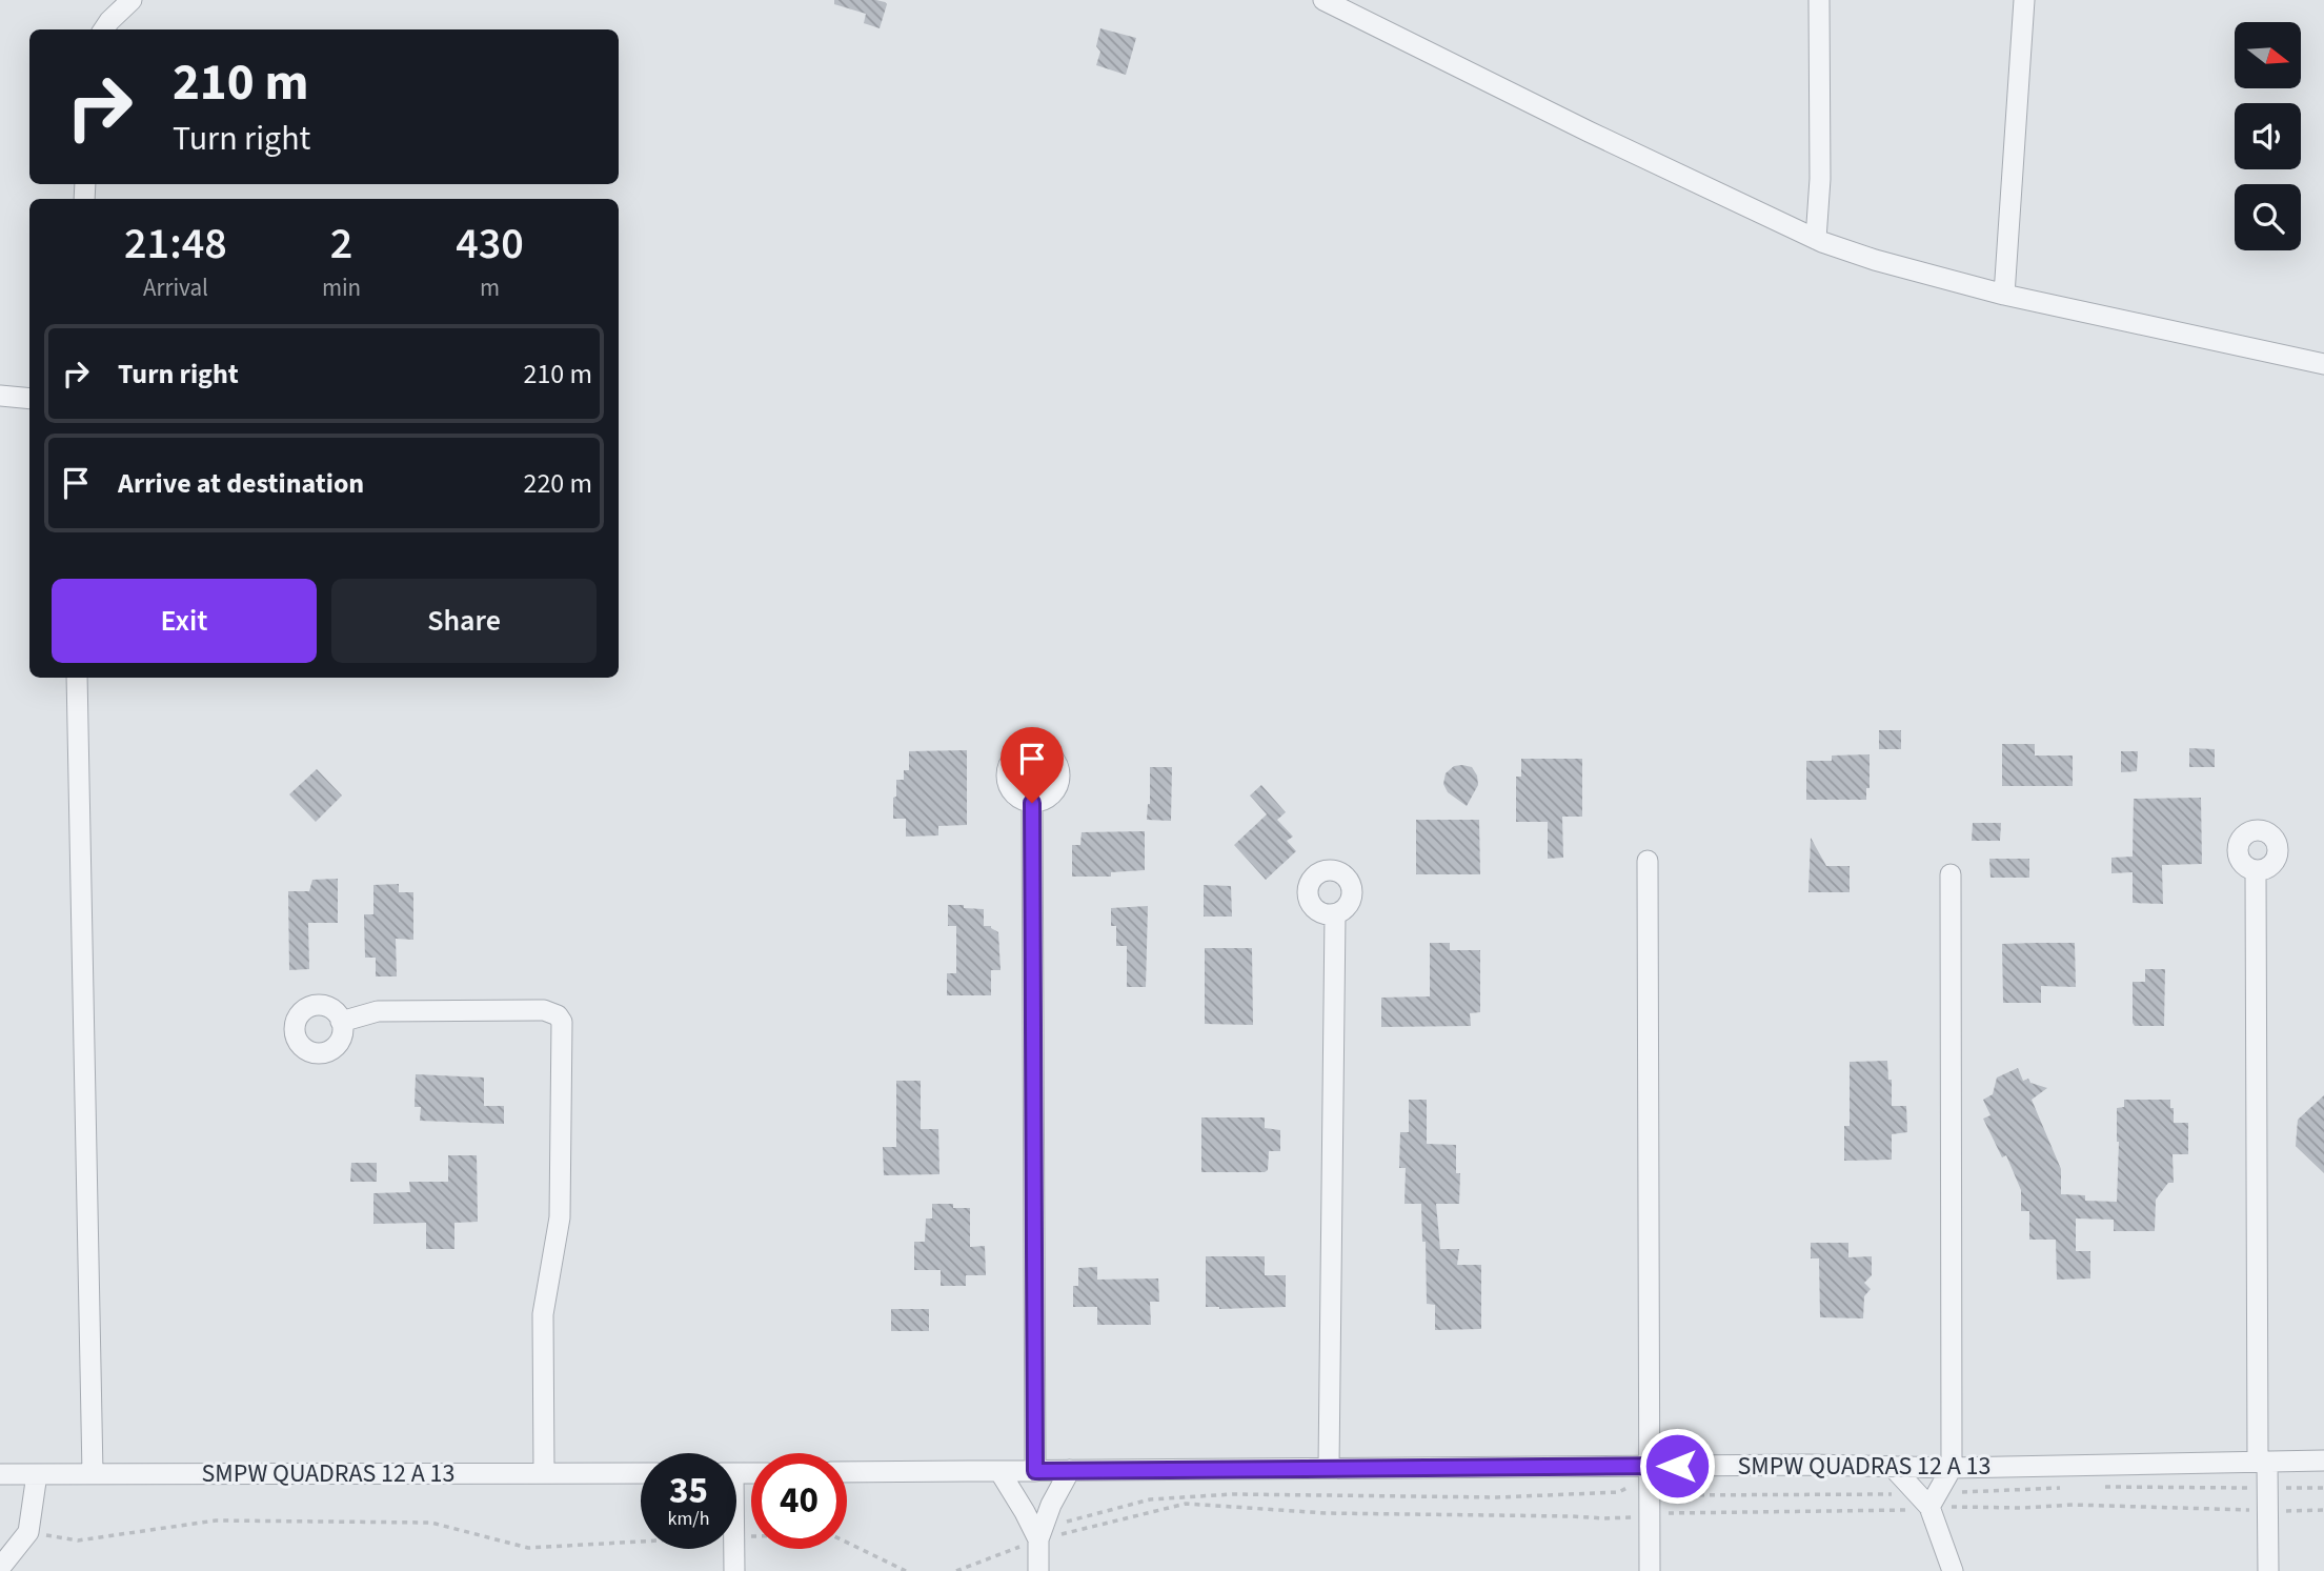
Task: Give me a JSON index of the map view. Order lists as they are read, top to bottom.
{
  "streets": {
    "street": ["SMPW QUADRAS 12 A 13"]
  },
  "north": "right",
  "page": {
    "turn": ["210 m", "Turn right"],
    "eta": [
      "21:48",
      "Arrival",
      "2",
      "min",
      "430",
      "m"
    ],
    "list": [
      {
        "name": "Turn right",
        "value": "210 m"
      },
      {
        "name": "Arrive at destination",
        "value": "220 m"
      }
    ],
    "buttons": ["Exit", "Share"],
    "speed": "35 km/h",
    "limit": "40"
  }
}
